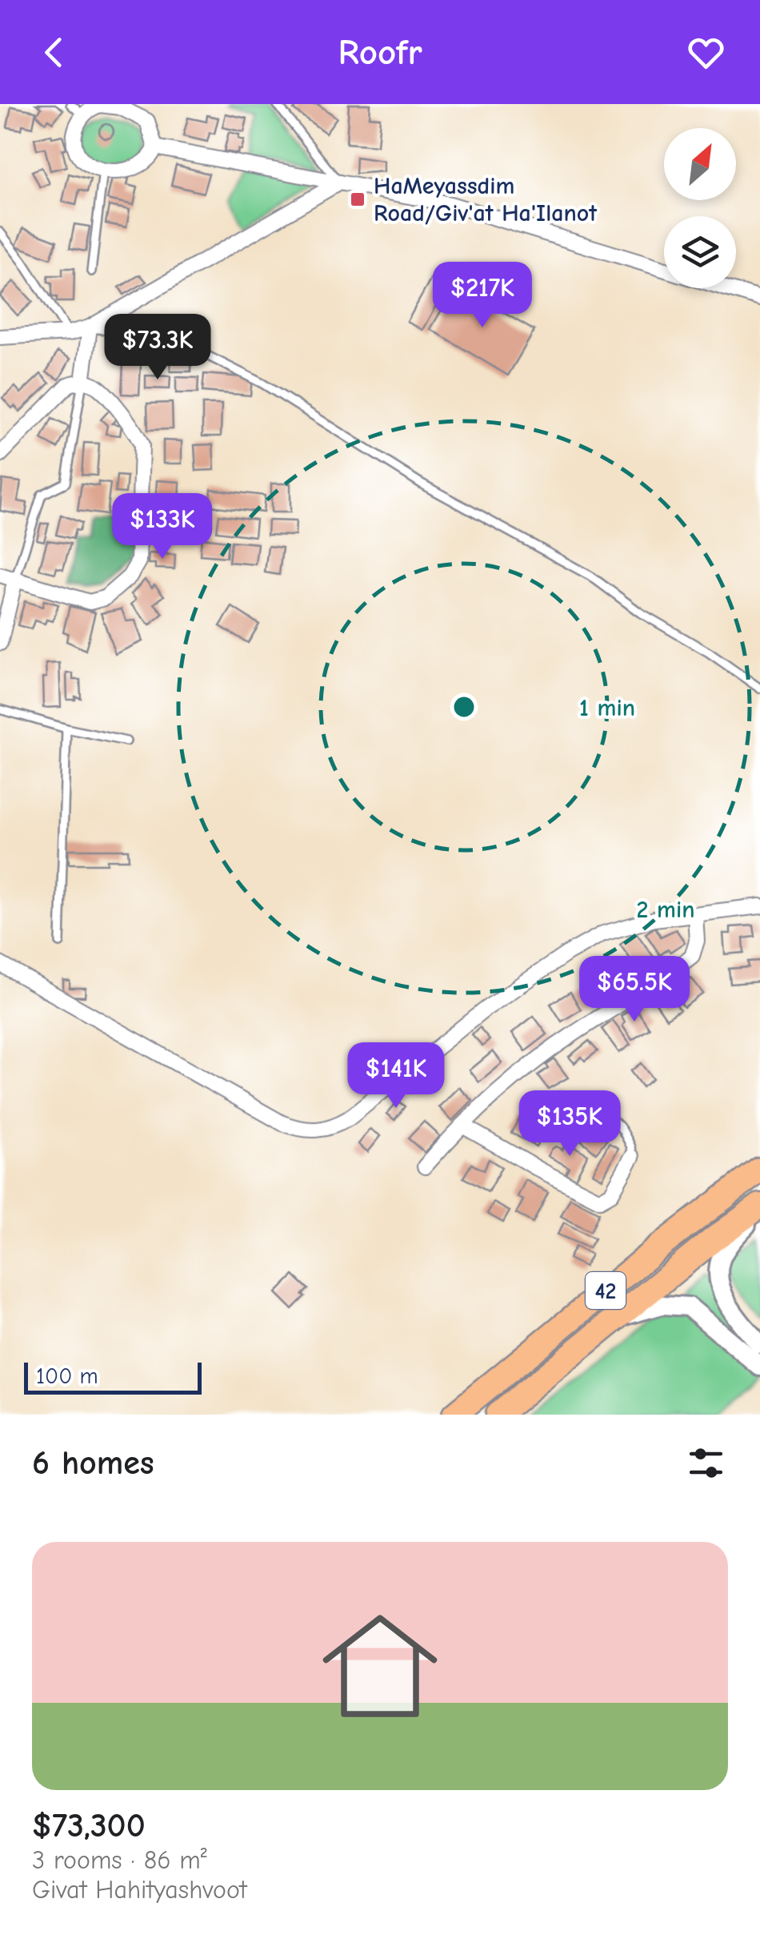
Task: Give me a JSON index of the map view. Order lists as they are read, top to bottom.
{
  "streets": {
    "highway": ["42"]
  },
  "places": {
    "transit": ["HaMeyassdim Road/Giv'at Ha'Ilanot"]
  },
  "scale_bar": "100 m",
  "north": "top right",
  "page": {
    "header": "Roofr",
    "price": [
      "$217K",
      "$73.3K",
      "$133K",
      "$65.5K",
      "$141K",
      "$135K"
    ],
    "scale": "100 m",
    "heading": "6 homes",
    "list": [
      {
        "name": "$73,300",
        "note": "3 rooms · 86 m² · Givat Hahityashvoot"
      }
    ]
  },
  "rings": ["1 min", "2 min"]
}
